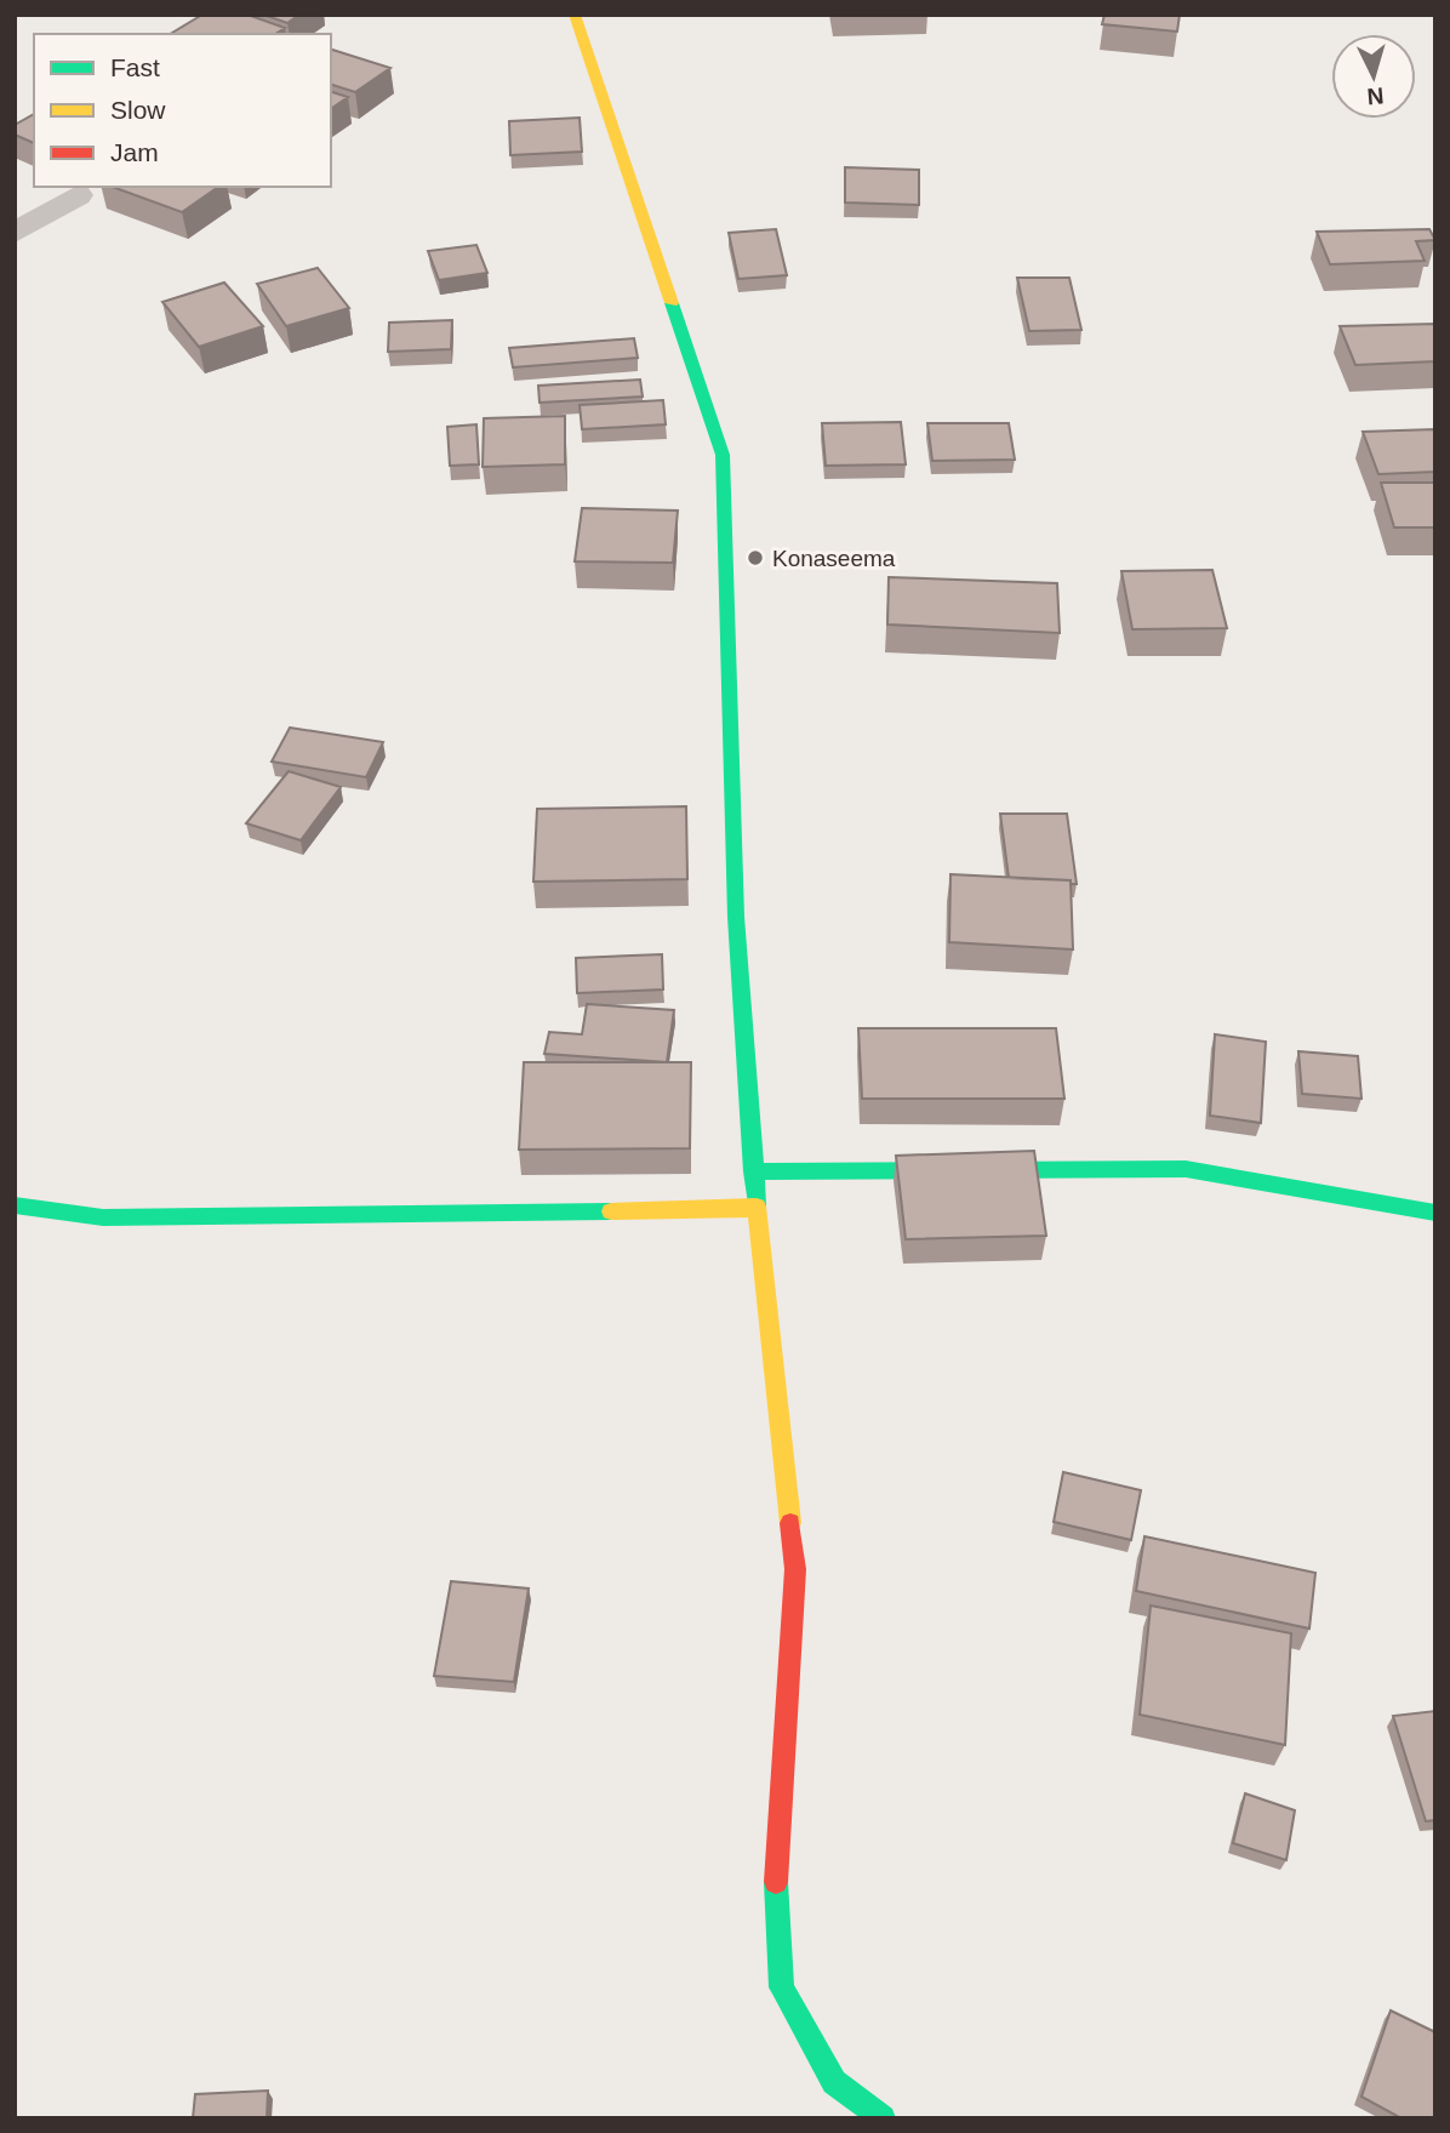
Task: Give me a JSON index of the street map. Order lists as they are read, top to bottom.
{
  "places": ["Konaseema"],
  "legend": ["Fast", "Slow", "Jam"],
  "north": "bottom"
}
